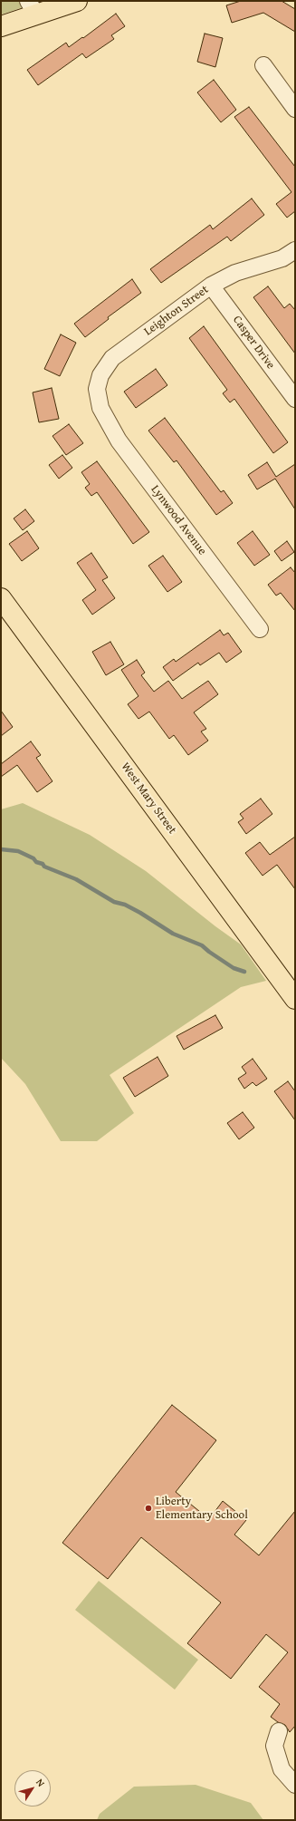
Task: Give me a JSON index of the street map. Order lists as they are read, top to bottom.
{
  "streets": {
    "main road": ["West Mary Street"],
    "street": ["Leighton Street", "Casper Drive", "Lynwood Avenue"]
  },
  "crossings": [
    ["Leighton Street", "Casper Drive"],
    ["Leighton Street", "Lynwood Avenue"]
  ],
  "places": ["Liberty Elementary School"],
  "north": "top right"
}
